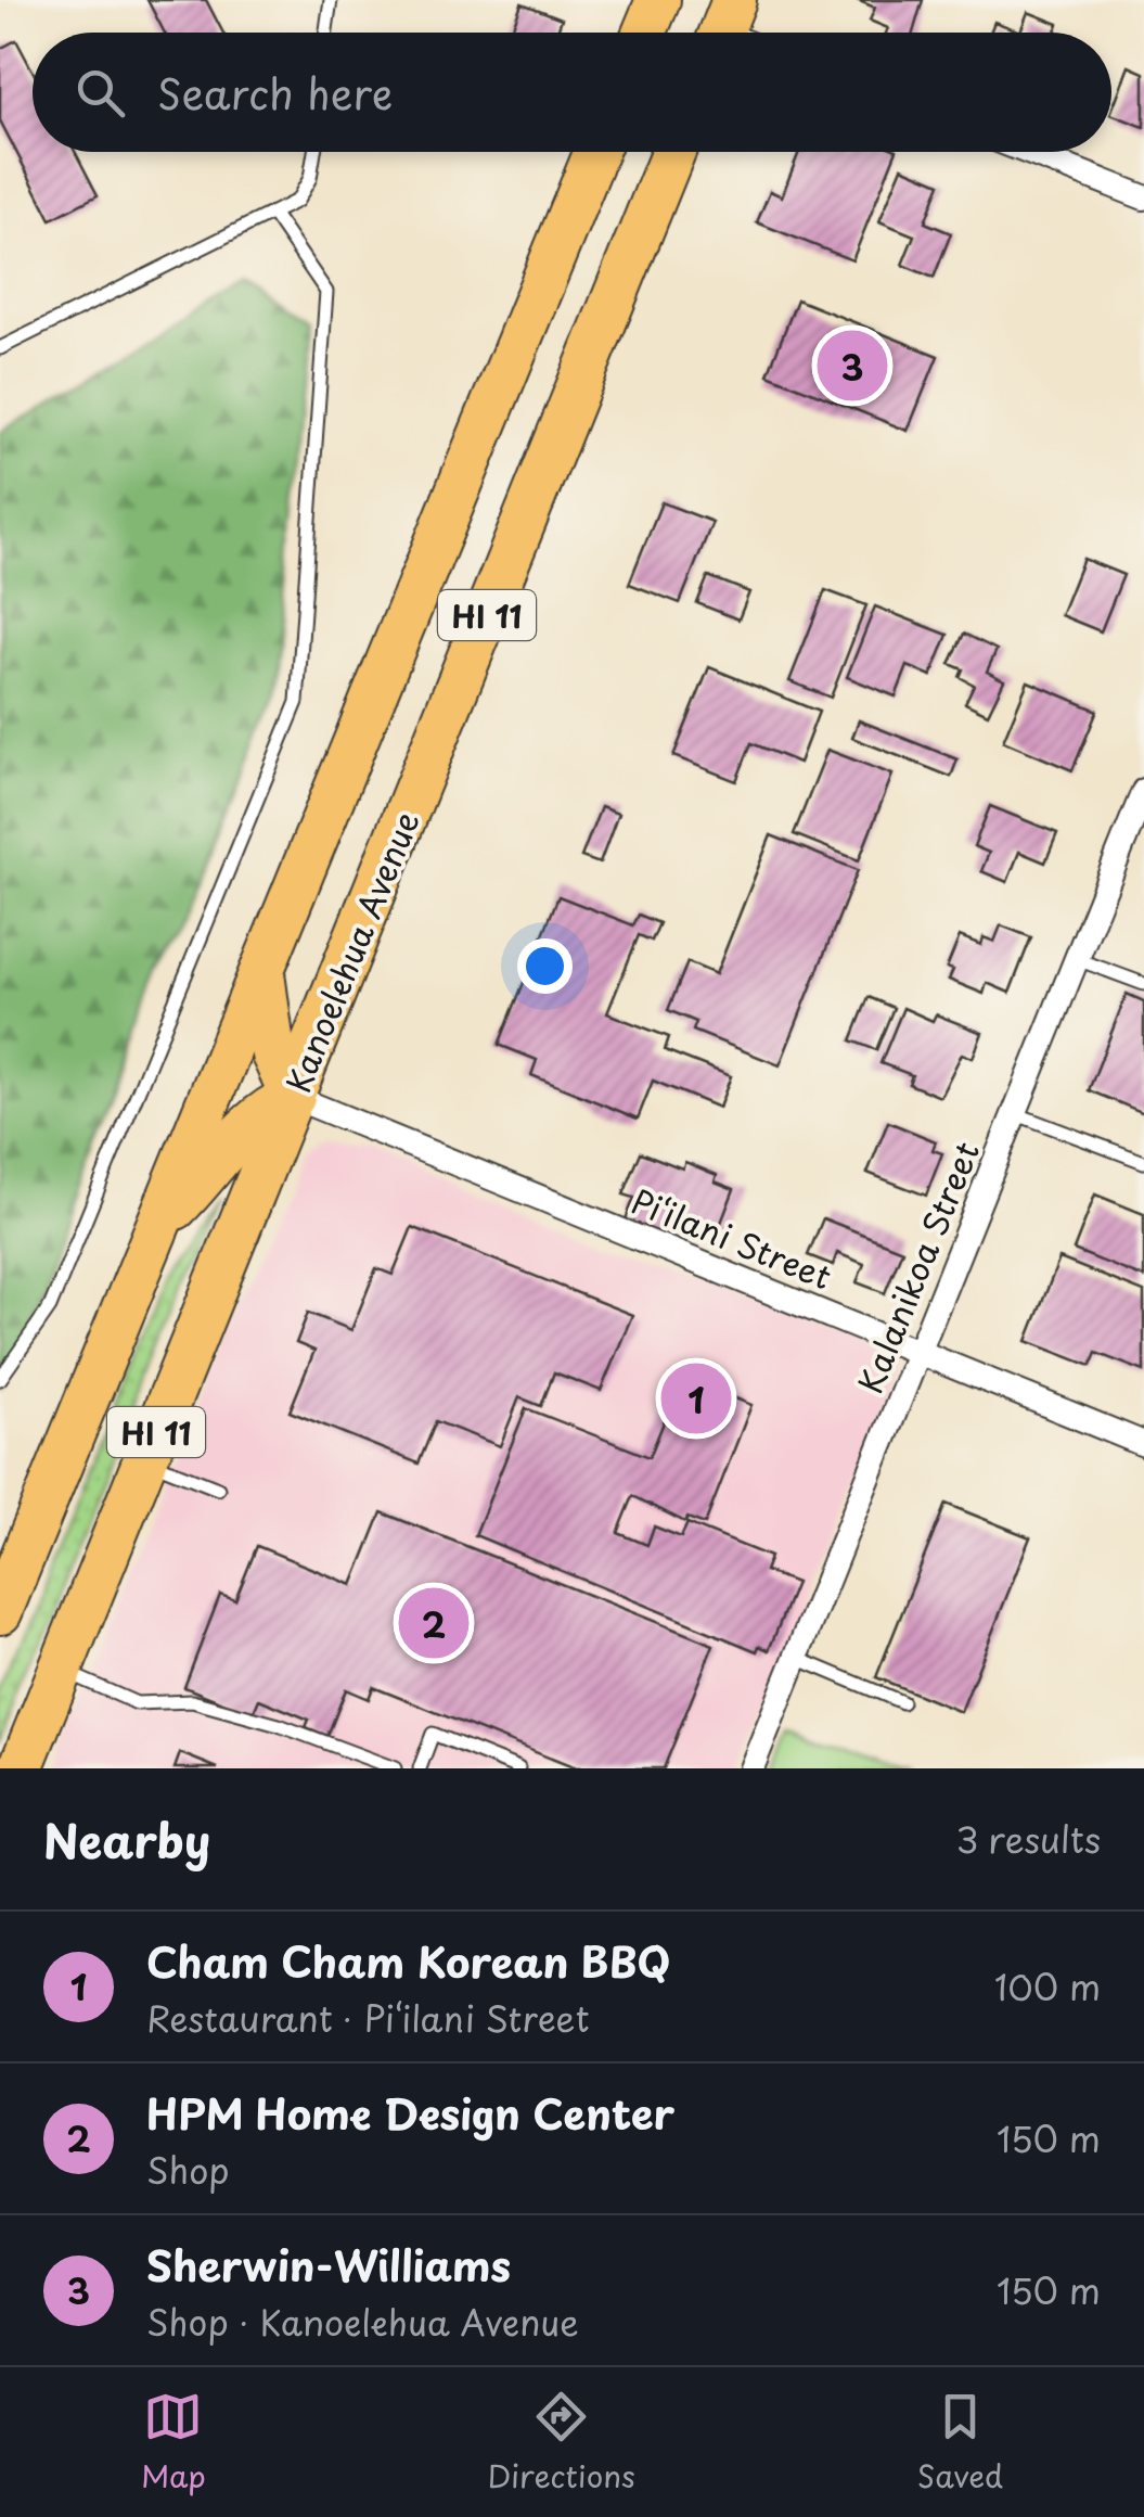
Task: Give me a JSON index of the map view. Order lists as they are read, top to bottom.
{
  "streets": {
    "highway": ["HI 11", "Kanoelehua Avenue"],
    "street": ["Pi‘ilani Street", "Kalanikoa Street"]
  },
  "crossings": [
    ["Kanoelehua Avenue", "Pi‘ilani Street"],
    ["Pi‘ilani Street", "Kalanikoa Street"]
  ],
  "page": {
    "search": "Search here",
    "pins": ["3", "1", "2"],
    "heading": ["Nearby", "3 results"],
    "list": [
      {
        "mark": "1",
        "name": "Cham Cham Korean BBQ",
        "note": "Restaurant · Pi‘ilani Street",
        "value": "100 m"
      },
      {
        "mark": "2",
        "name": "HPM Home Design Center",
        "note": "Shop",
        "value": "150 m"
      },
      {
        "mark": "3",
        "name": "Sherwin-Williams",
        "note": "Shop · Kanoelehua Avenue",
        "value": "150 m"
      }
    ],
    "nav": ["Map", "Directions", "Saved"]
  }
}
